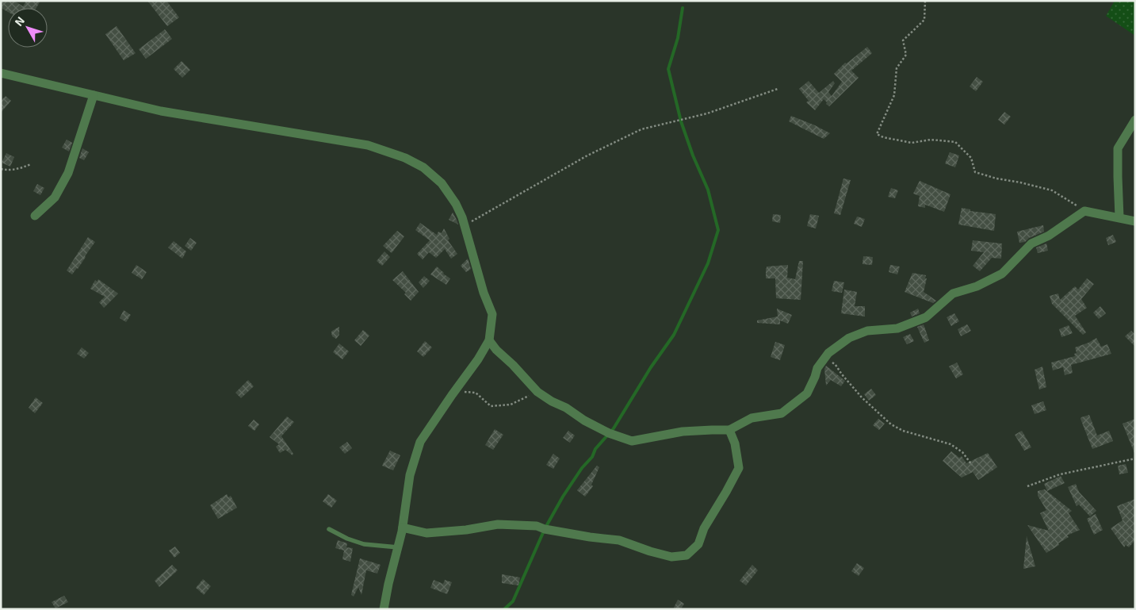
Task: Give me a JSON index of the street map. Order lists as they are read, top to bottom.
{
  "north": "top left"
}
